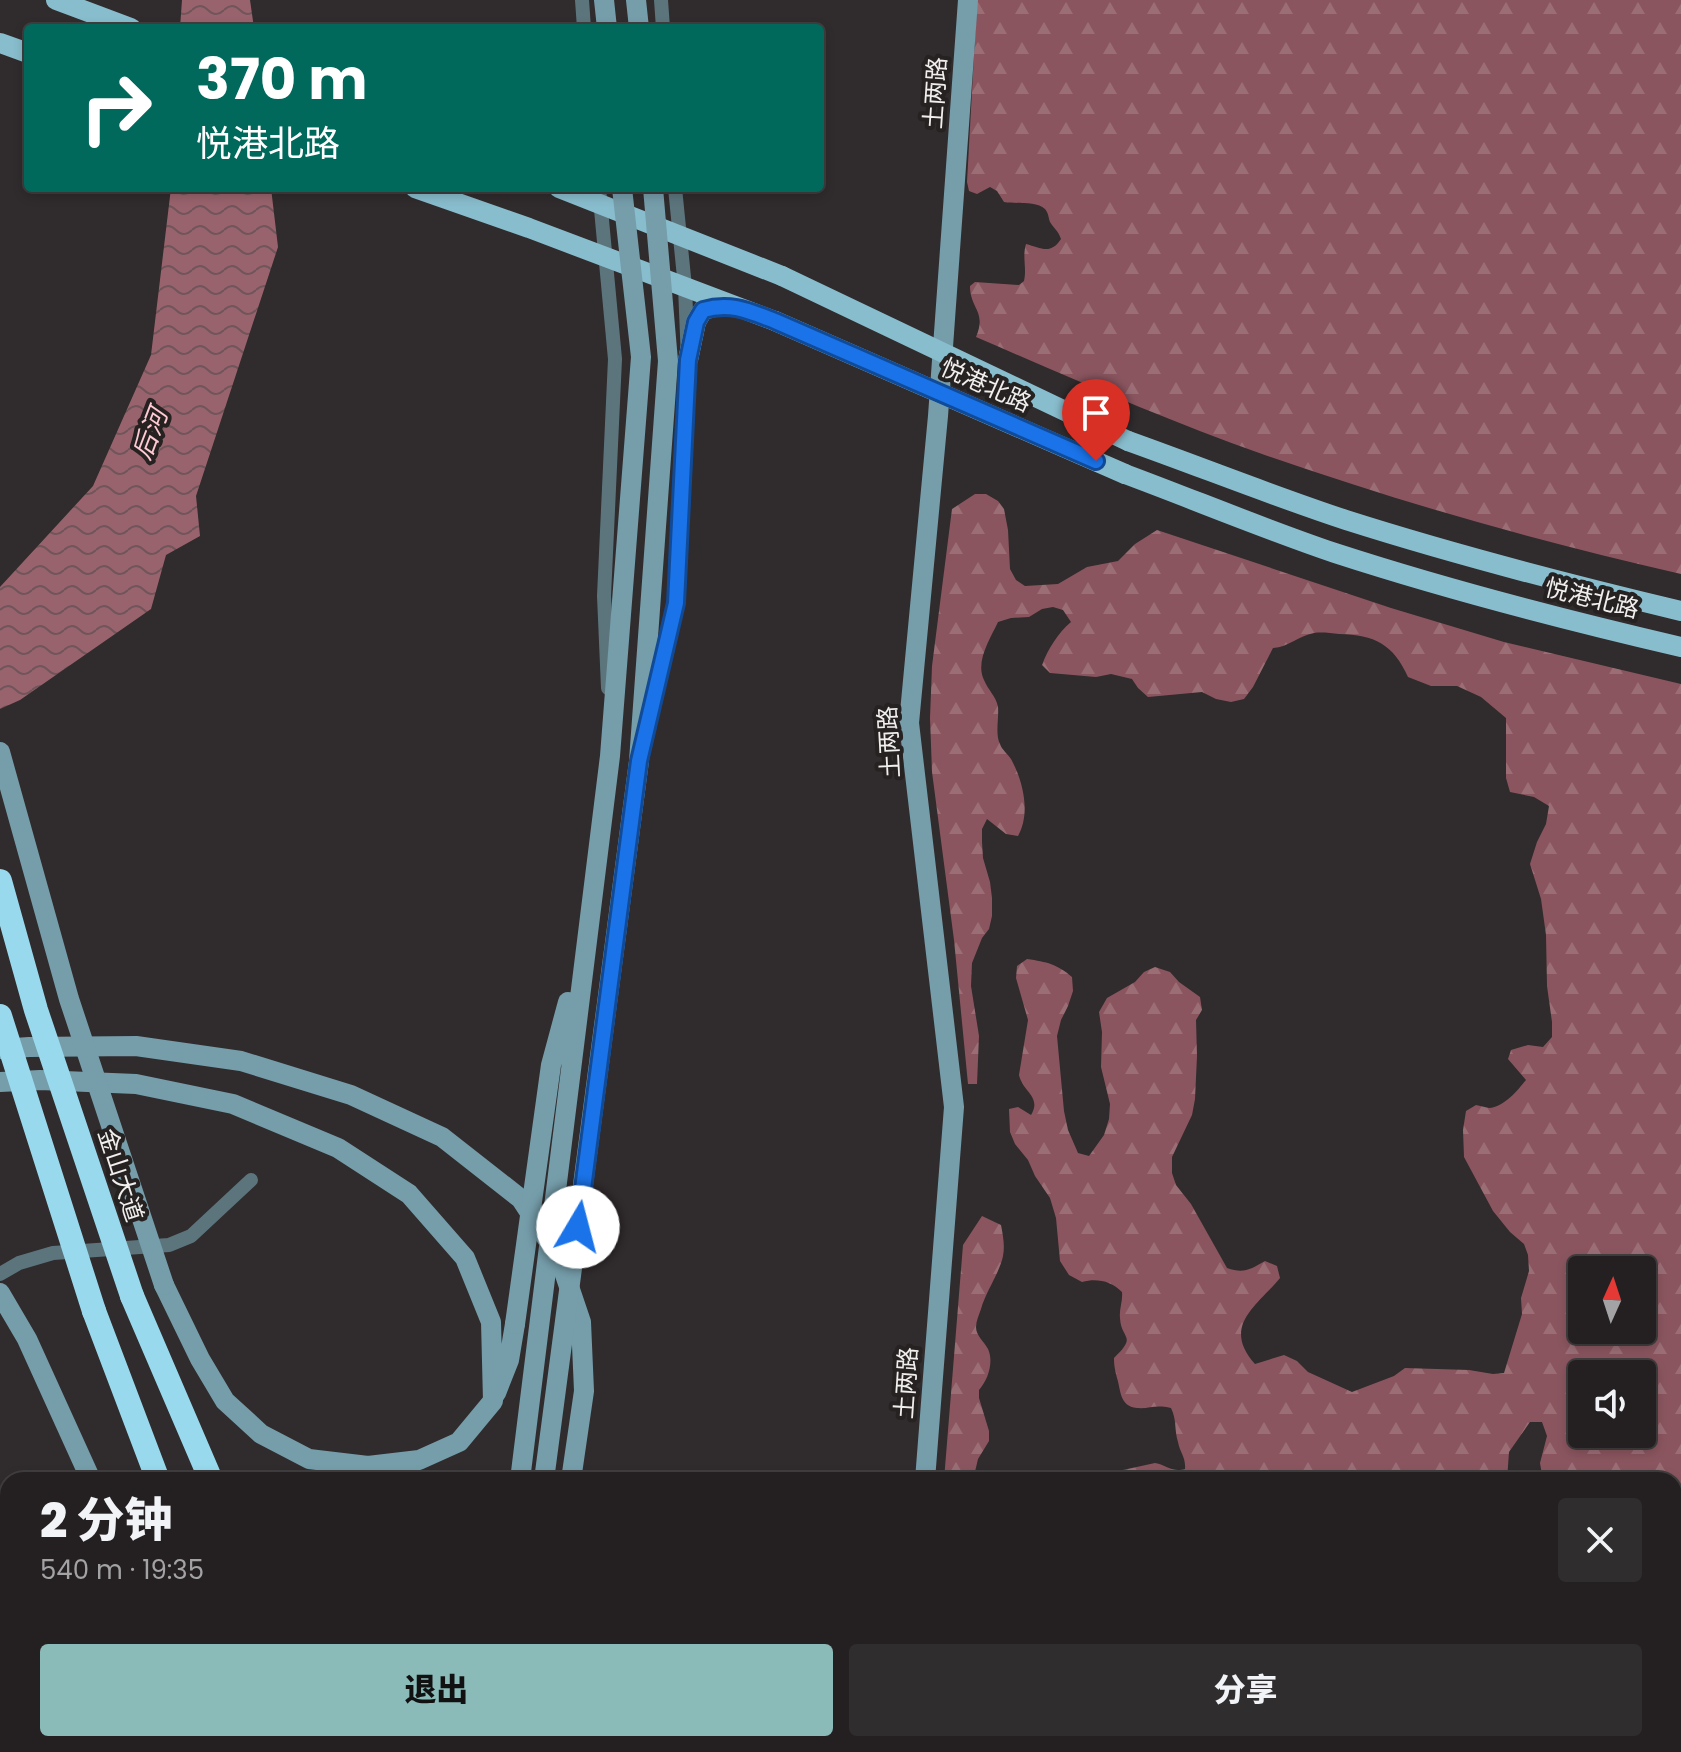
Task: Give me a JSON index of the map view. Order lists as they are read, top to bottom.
{
  "streets": {
    "highway": ["金山大道"],
    "main road": ["土两路", "悦港北路"]
  },
  "water": ["后河"],
  "north": "top",
  "page": {
    "turn": ["370 m", "悦港北路"],
    "heading": ["2 分钟", "540 m · 19:35"],
    "buttons": ["退出", "分享"]
  }
}
